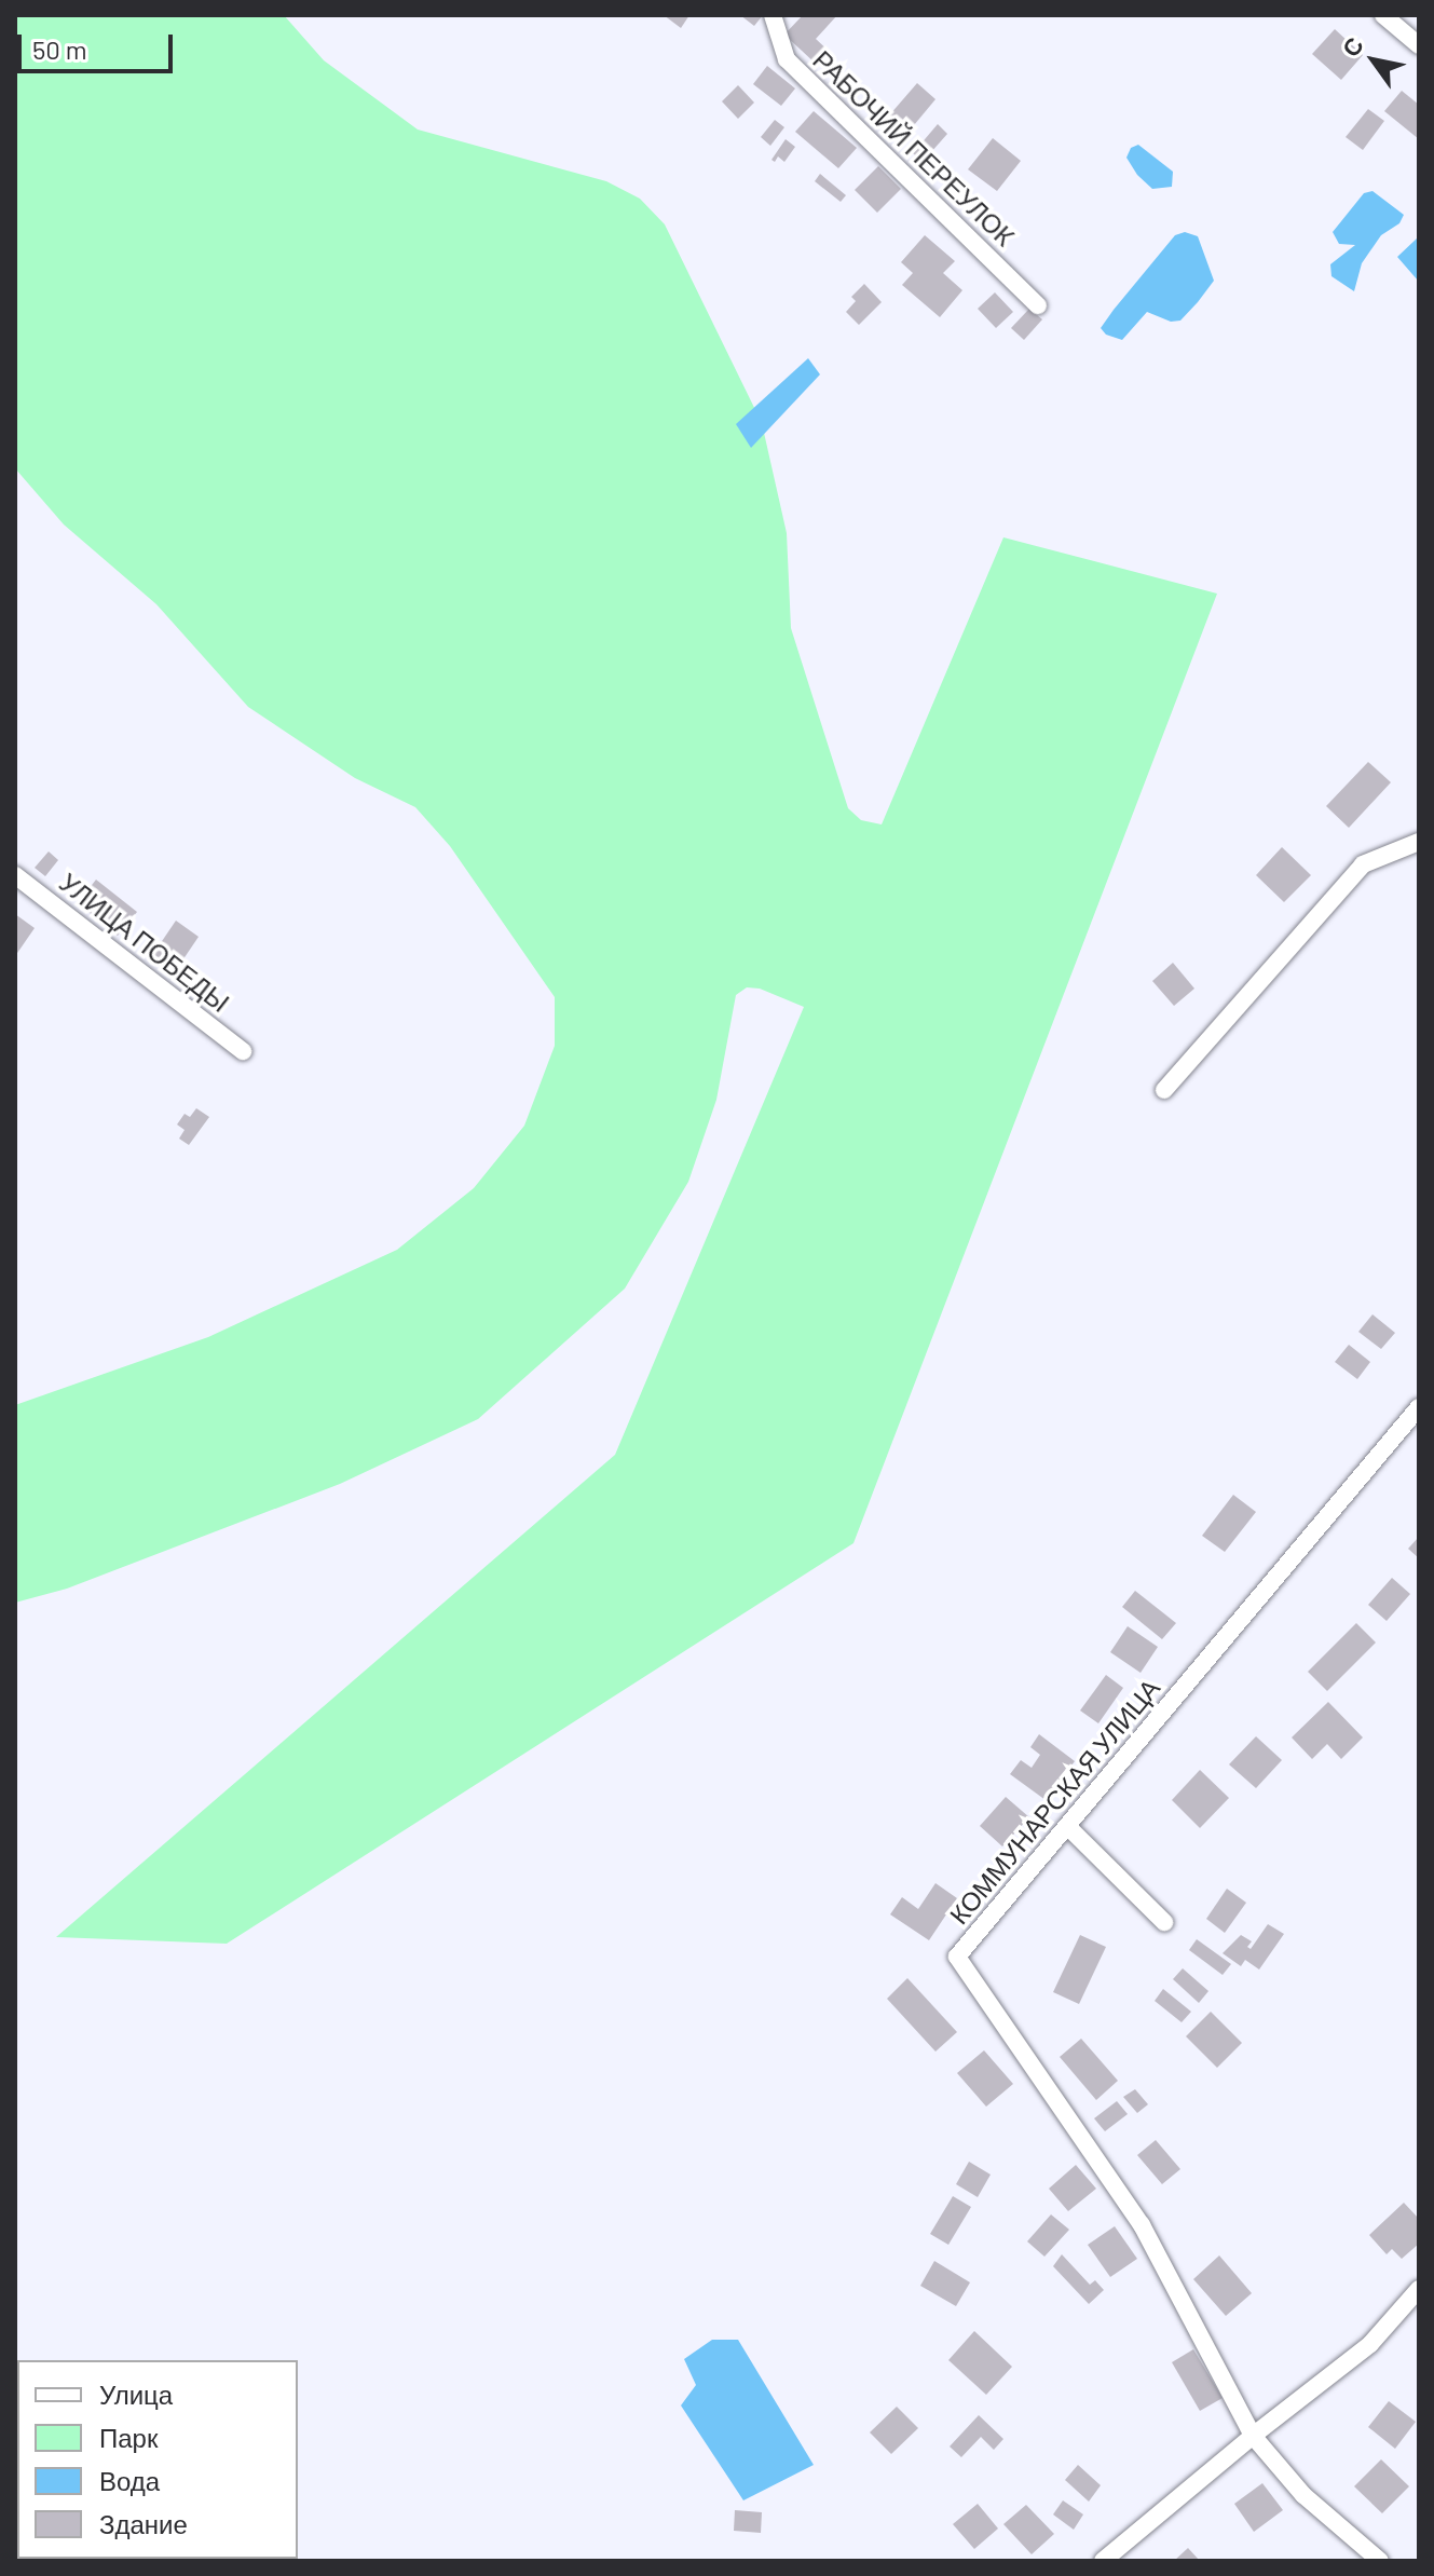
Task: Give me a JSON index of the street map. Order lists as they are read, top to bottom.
{
  "streets": {
    "street": ["РАБОЧИЙ ПЕРЕУЛОК", "УЛИЦА ПОБЕДЫ", "КОММУНАРСКАЯ УЛИЦА"]
  },
  "legend": [
    "Улица",
    "Парк",
    "Вода",
    "Здание"
  ],
  "scale_bar": "50 m",
  "north": "top left"
}
